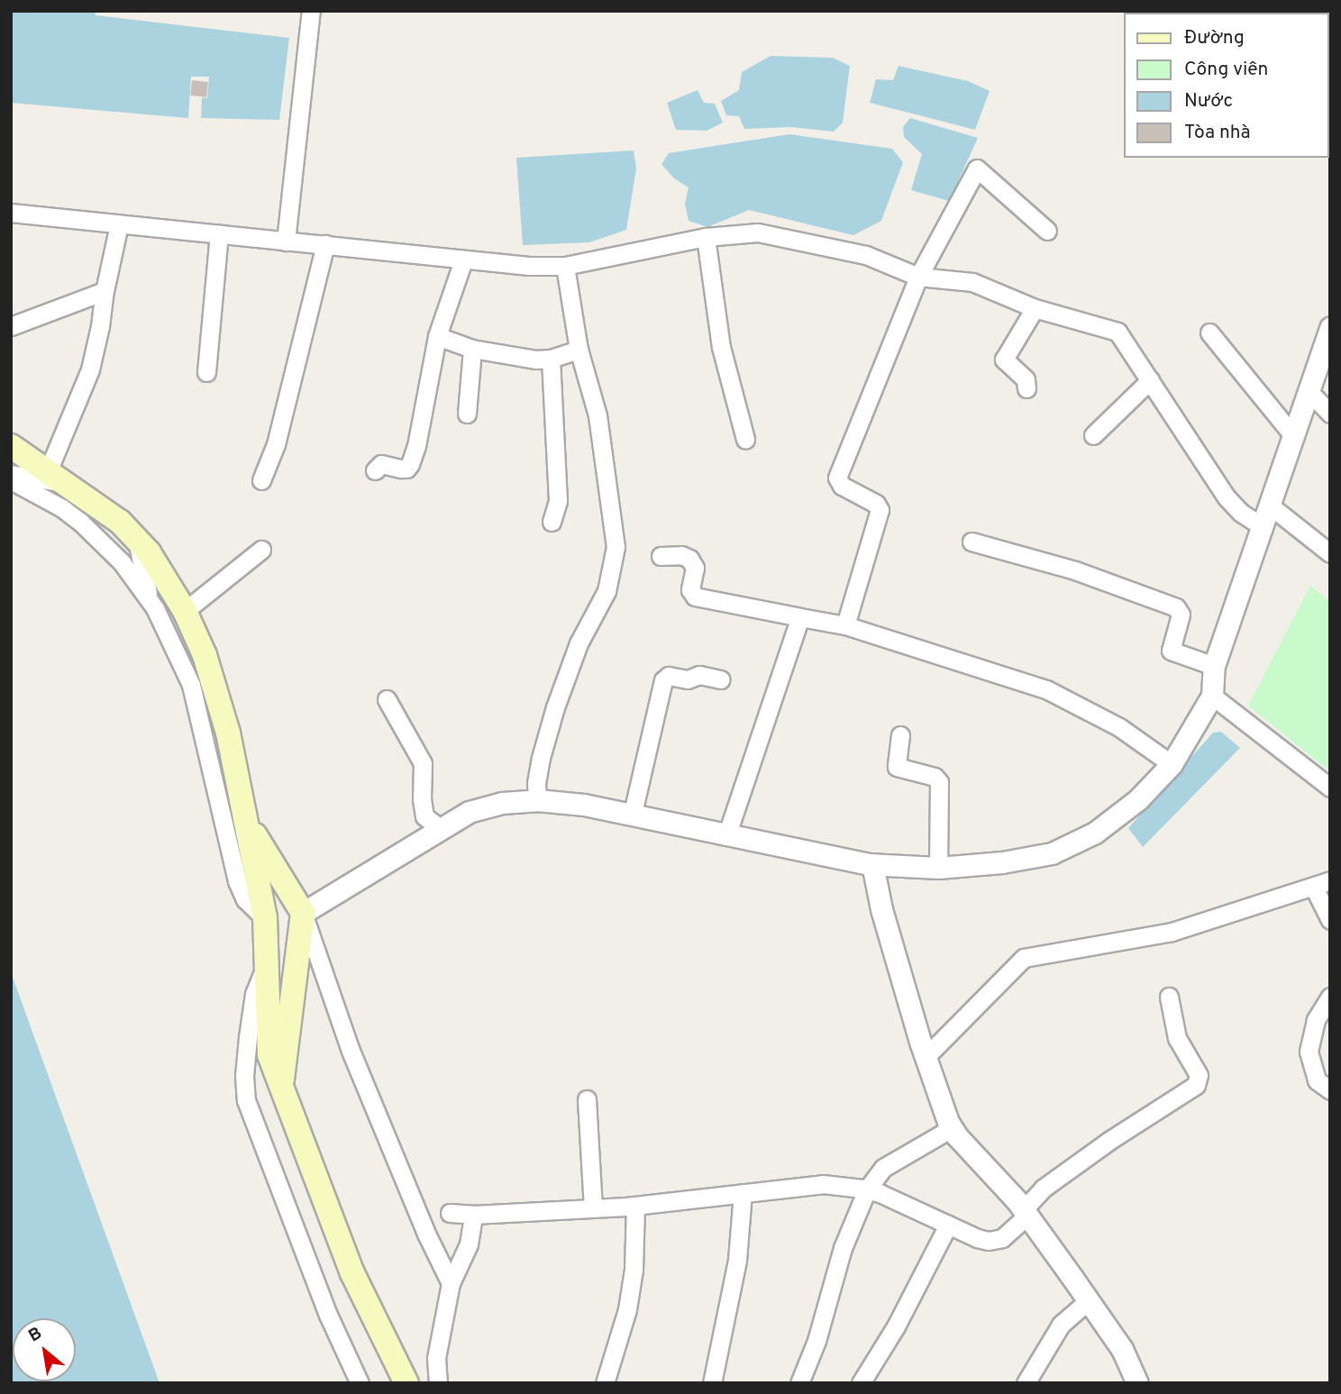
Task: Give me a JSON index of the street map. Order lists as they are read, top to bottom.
{
  "legend": [
    "Đường",
    "Công viên",
    "Nước",
    "Tòa nhà"
  ],
  "north": "top left"
}
